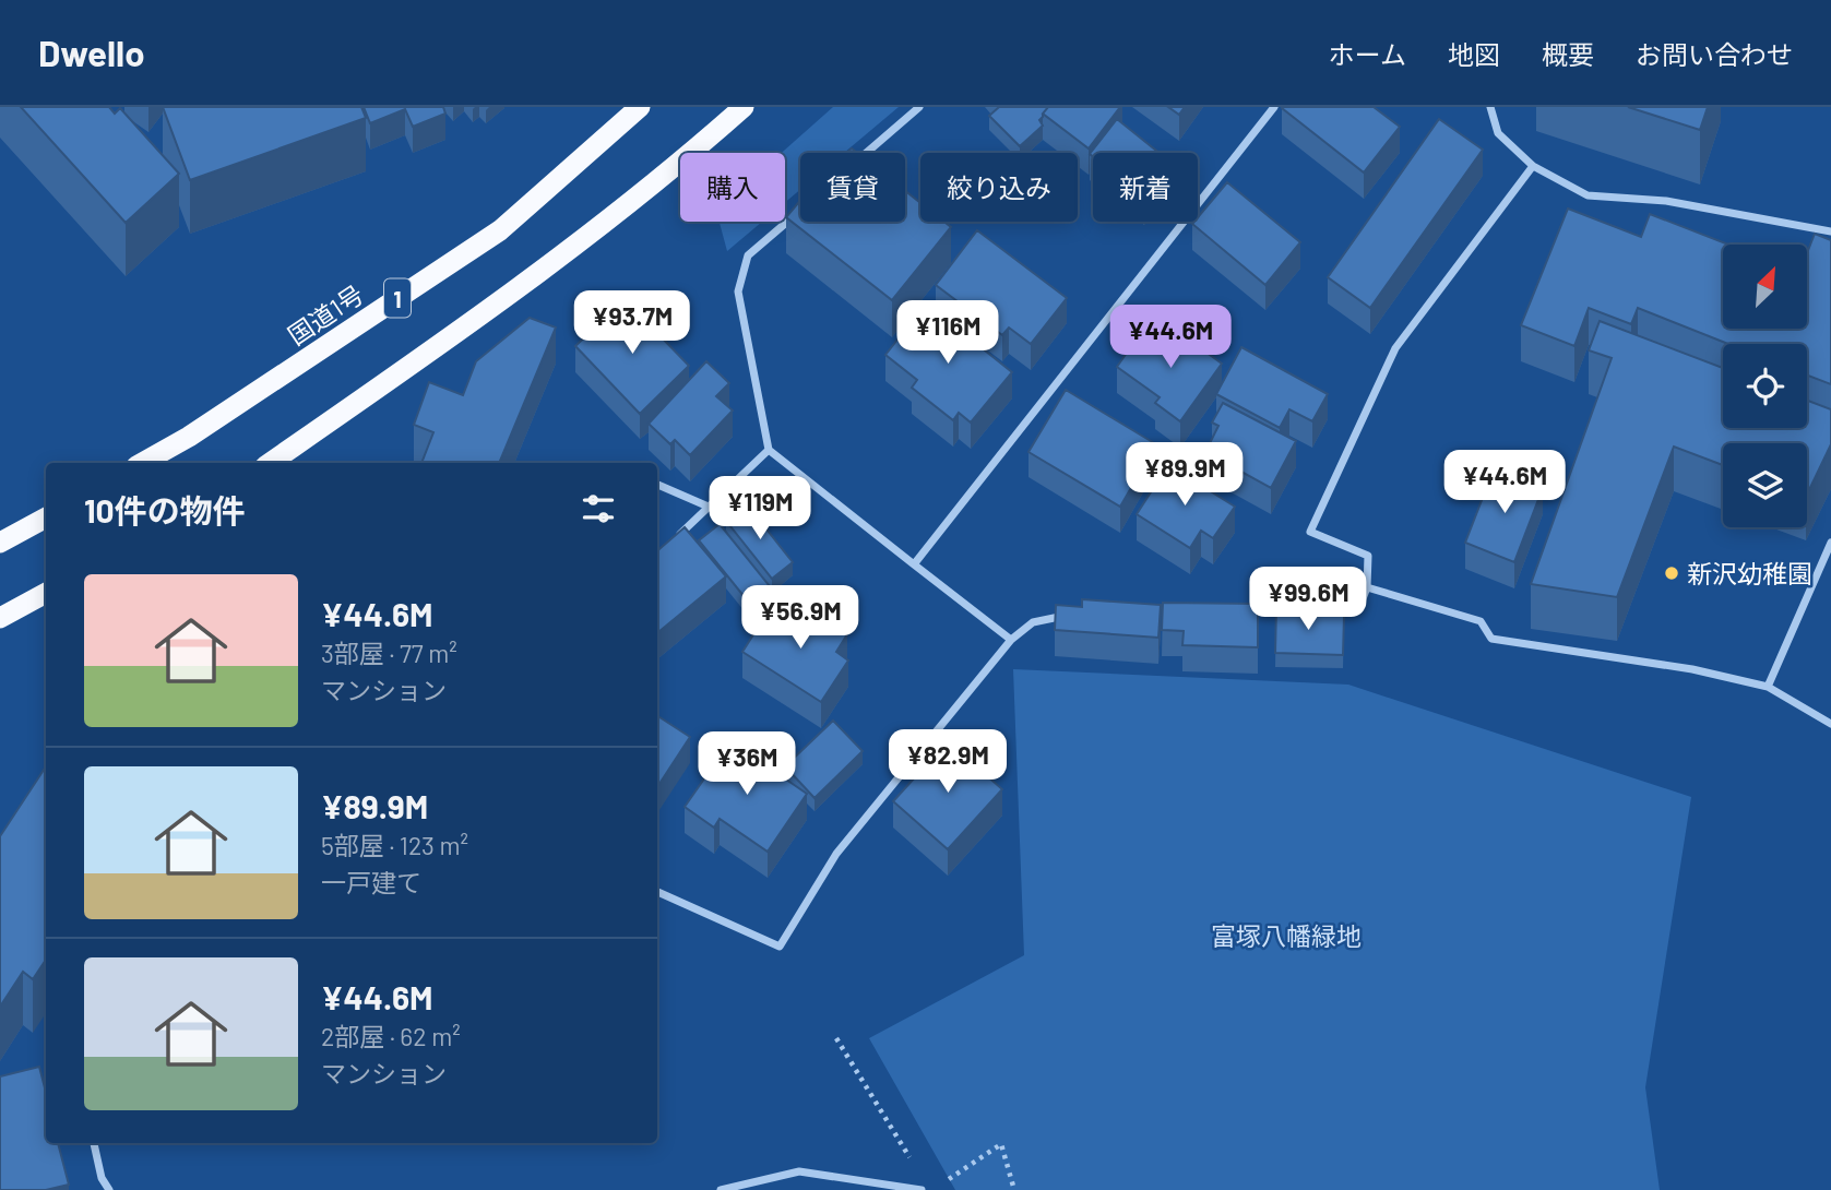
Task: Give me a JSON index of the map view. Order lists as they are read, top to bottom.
{
  "streets": {
    "highway": ["1", "国道1号"]
  },
  "parks": ["富塚八幡緑地"],
  "places": ["新沢幼稚園"],
  "north": "top right",
  "page": {
    "header": "Dwello",
    "nav": [
      "ホーム",
      "地図",
      "概要",
      "お問い合わせ"
    ],
    "chip": [
      "購入",
      "賃貸",
      "絞り込み",
      "新着"
    ],
    "price": [
      "¥93.7M",
      "¥116M",
      "¥44.6M",
      "¥89.9M",
      "¥44.6M",
      "¥119M",
      "¥99.6M",
      "¥56.9M",
      "¥82.9M",
      "¥36M"
    ],
    "heading": "10件の物件",
    "list": [
      {
        "name": "¥44.6M",
        "note": "3部屋 · 77 m² · マンション"
      },
      {
        "name": "¥89.9M",
        "note": "5部屋 · 123 m² · 一戸建て"
      },
      {
        "name": "¥44.6M",
        "note": "2部屋 · 62 m² · マンション"
      }
    ]
  }
}
